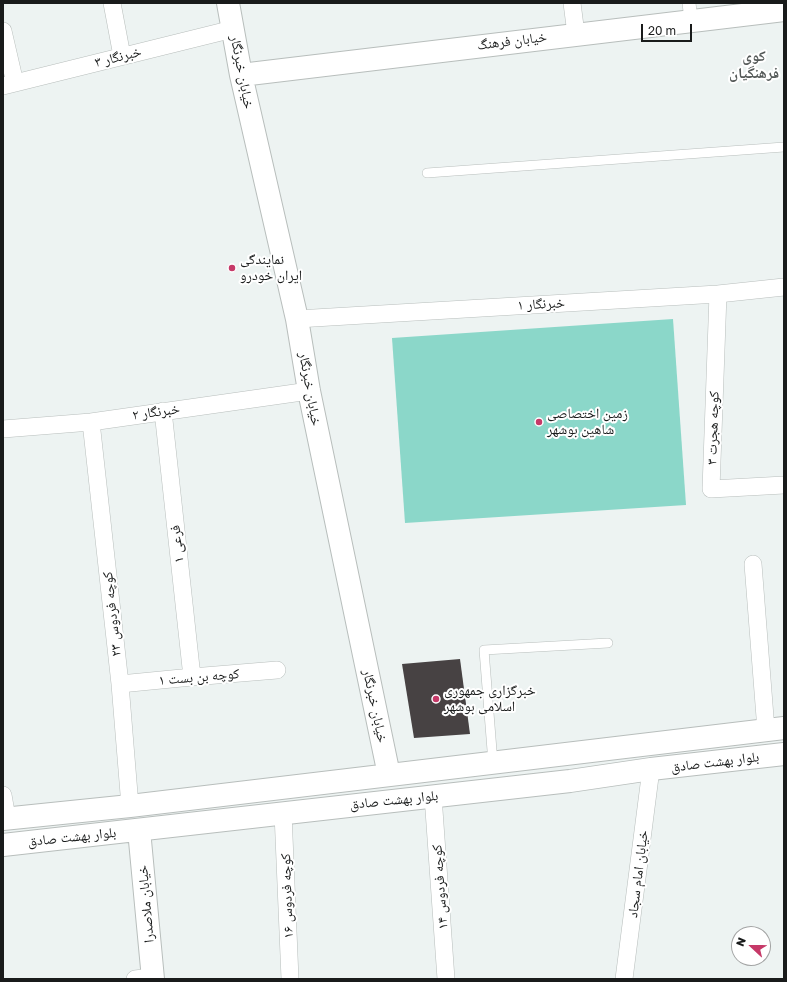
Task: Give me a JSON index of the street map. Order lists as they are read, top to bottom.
{
  "streets": {
    "street": [
      "خیابان فرهنگ",
      "خبرنگار ۳",
      "خیابان خبرنگار",
      "خبرنگار ۱",
      "خبرنگار ۲",
      "کوچه هجرت ۳",
      "فرعی ۱",
      "کوچه فردوس ۲۳",
      "کوچه بن بست ۱",
      "بلوار بهشت صادق",
      "خیابان امام سجاد",
      "کوچه فردوس ۱۴",
      "کوچه فردوس ۱۶",
      "خیابان ملاصدرا"
    ]
  },
  "crossings": [
    ["خیابان فرهنگ", "خیابان خبرنگار"],
    ["خبرنگار ۳", "خیابان خبرنگار"],
    ["خیابان خبرنگار", "خبرنگار ۱"],
    ["خیابان خبرنگار", "خبرنگار ۲"],
    ["خیابان خبرنگار", "بلوار بهشت صادق"],
    ["خبرنگار ۱", "کوچه هجرت ۳"],
    ["خبرنگار ۲", "فرعی ۱"],
    ["خبرنگار ۲", "کوچه فردوس ۲۳"],
    ["فرعی ۱", "کوچه بن بست ۱"],
    ["کوچه فردوس ۲۳", "کوچه بن بست ۱"],
    ["کوچه فردوس ۲۳", "بلوار بهشت صادق"],
    ["بلوار بهشت صادق", "خیابان امام سجاد"],
    ["بلوار بهشت صادق", "کوچه فردوس ۱۴"],
    ["بلوار بهشت صادق", "کوچه فردوس ۱۶"],
    ["بلوار بهشت صادق", "خیابان ملاصدرا"]
  ],
  "districts": ["کوی فرهنگیان"],
  "places": ["نمایندگی ایران خودرو", "زمین اختصاصی شاهین بوشهر", "خبرگزاری جمهوری اسلامی بوشهر"],
  "scale_bar": "20 m",
  "north": "left"
}
